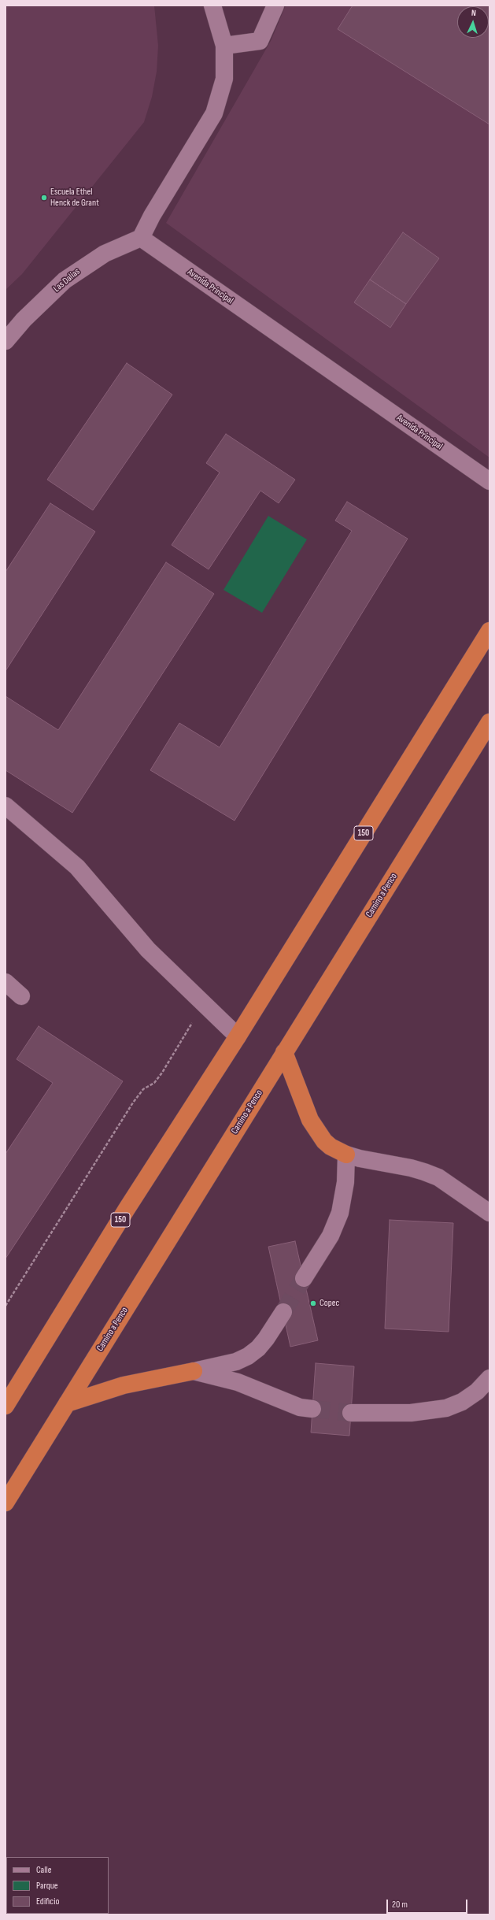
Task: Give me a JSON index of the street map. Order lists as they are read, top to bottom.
{
  "streets": {
    "highway": ["150", "Camino a Penco"],
    "street": ["Las Dalias", "Avenida Principal"]
  },
  "crossings": [
    ["Las Dalias", "Avenida Principal"]
  ],
  "places": ["Escuela Ethel Henck de Grant", "Copec"],
  "legend": ["Calle", "Parque", "Edificio"],
  "scale_bar": "20 m",
  "north": "top"
}
